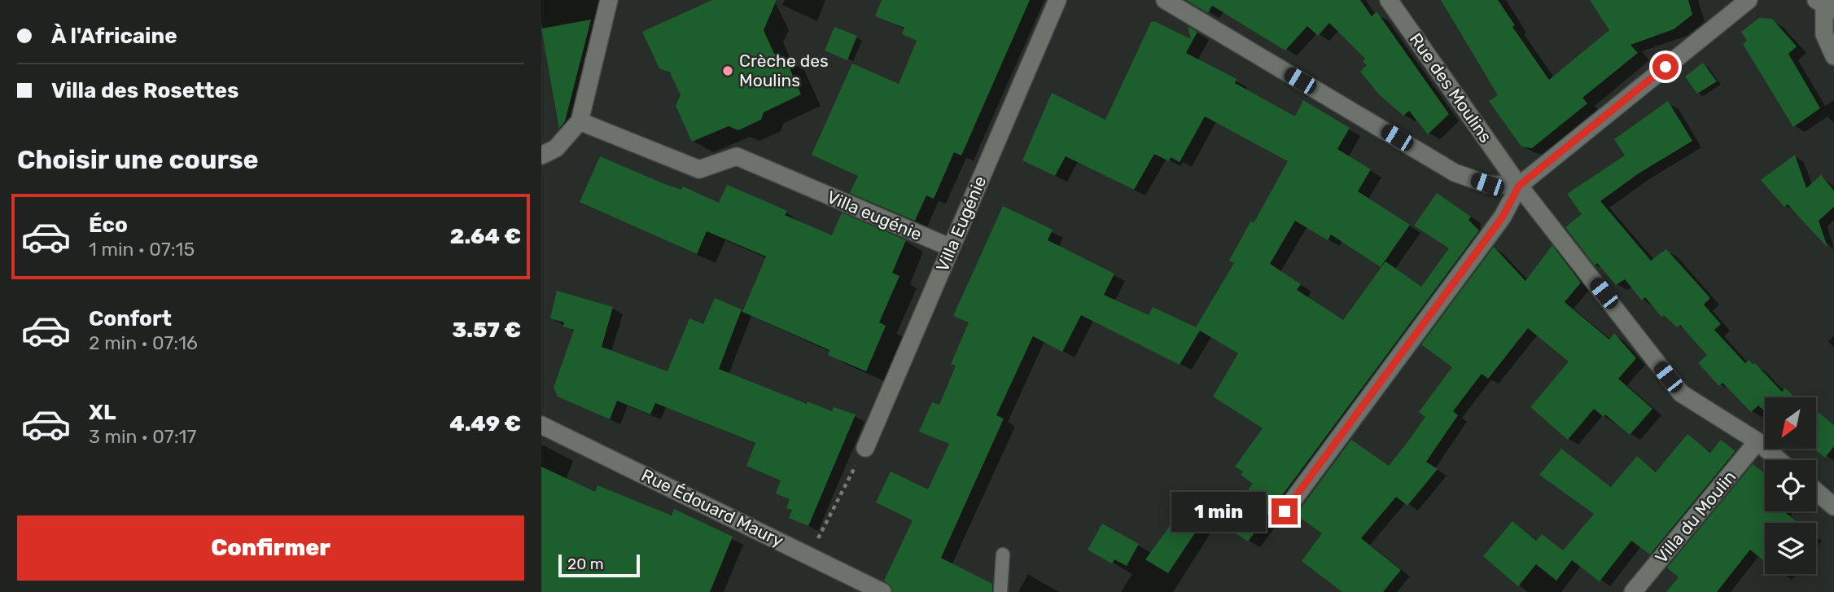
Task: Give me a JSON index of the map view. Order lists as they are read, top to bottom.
{
  "streets": {
    "street": [
      "Rue des Moulins",
      "Villa eugénie",
      "Villa Eugénie",
      "Rue Édouard Maury",
      "Villa du Moulin"
    ]
  },
  "crossings": [
    ["Rue des Moulins", "Villa du Moulin"],
    ["Villa eugénie", "Villa Eugénie"]
  ],
  "places": ["Crèche des Moulins"],
  "scale_bar": "20 m",
  "north": "bottom left",
  "page": {
    "banner": ["À l'Africaine", "Villa des Rosettes"],
    "heading": "Choisir une course",
    "list": [
      {
        "name": "Éco",
        "note": "1 min · 07:15",
        "value": "2.64 €"
      },
      {
        "name": "Confort",
        "note": "2 min · 07:16",
        "value": "3.57 €"
      },
      {
        "name": "XL",
        "note": "3 min · 07:17",
        "value": "4.49 €"
      }
    ],
    "bubble": "1 min",
    "buttons": "Confirmer",
    "scale": "20 m"
  }
}
